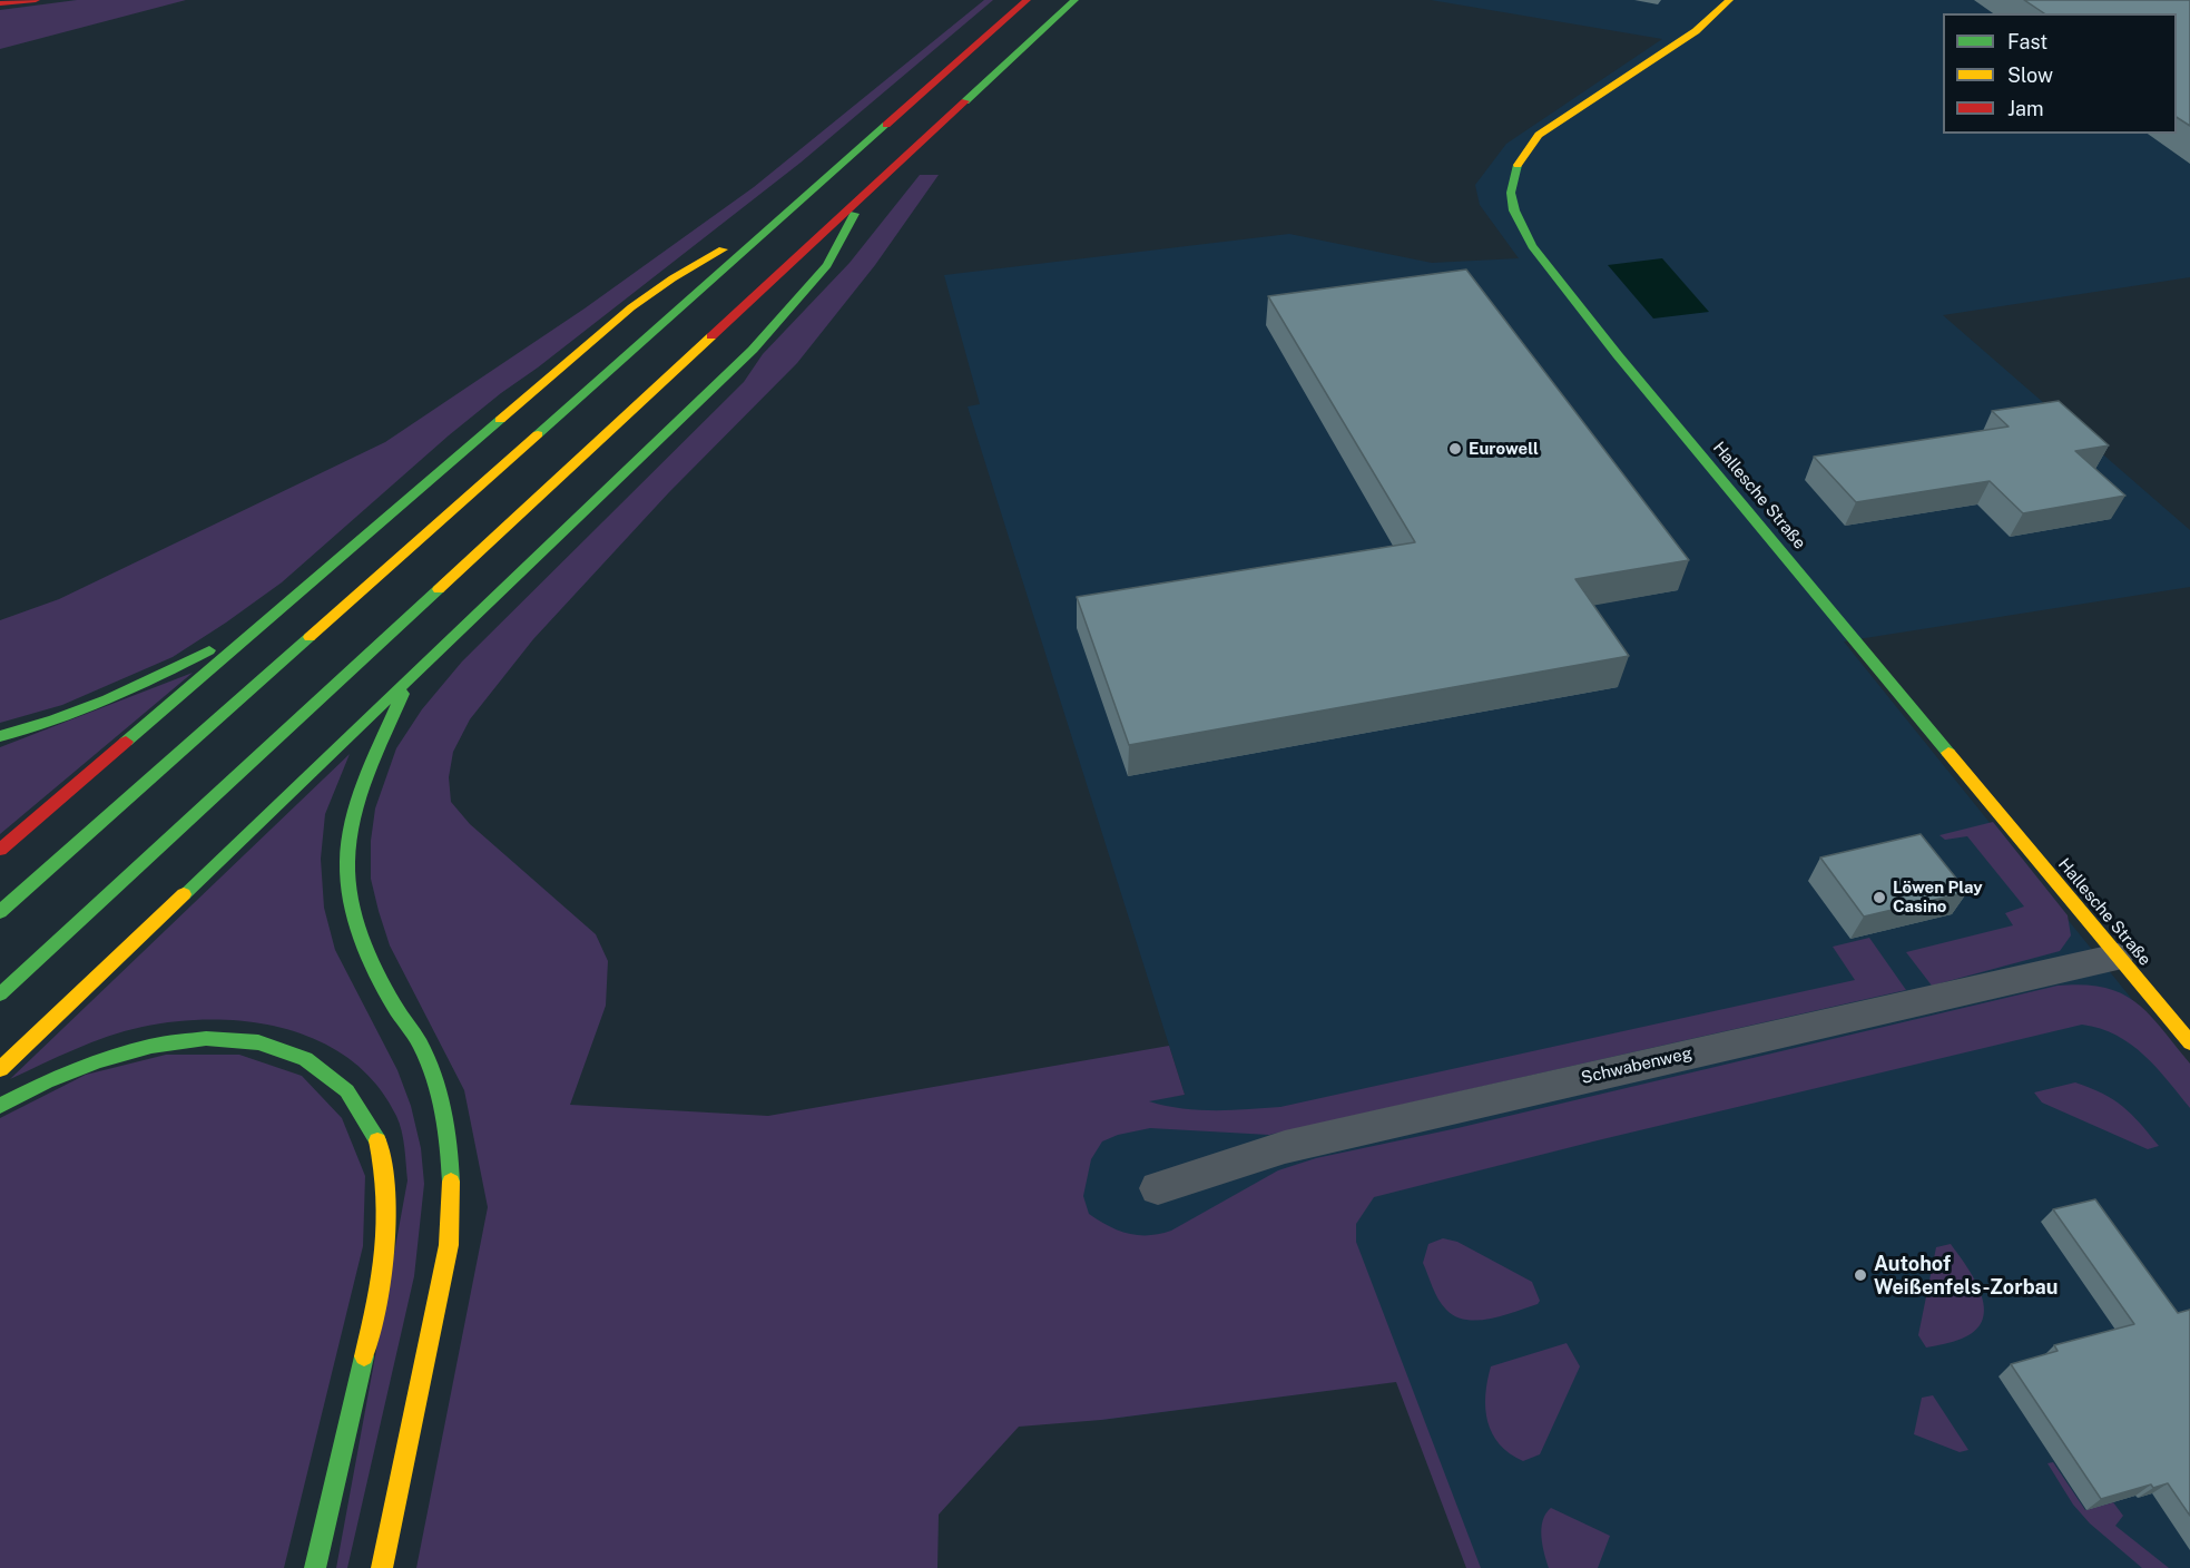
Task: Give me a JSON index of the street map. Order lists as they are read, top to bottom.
{
  "streets": {
    "main road": ["Hallesche Straße"],
    "street": ["Schwabenweg"]
  },
  "crossings": [
    ["Hallesche Straße", "Schwabenweg"]
  ],
  "places": ["Eurowell", "Löwen Play Casino", "Autohof Weißenfels-Zorbau"],
  "legend": ["Fast", "Slow", "Jam"]
}
